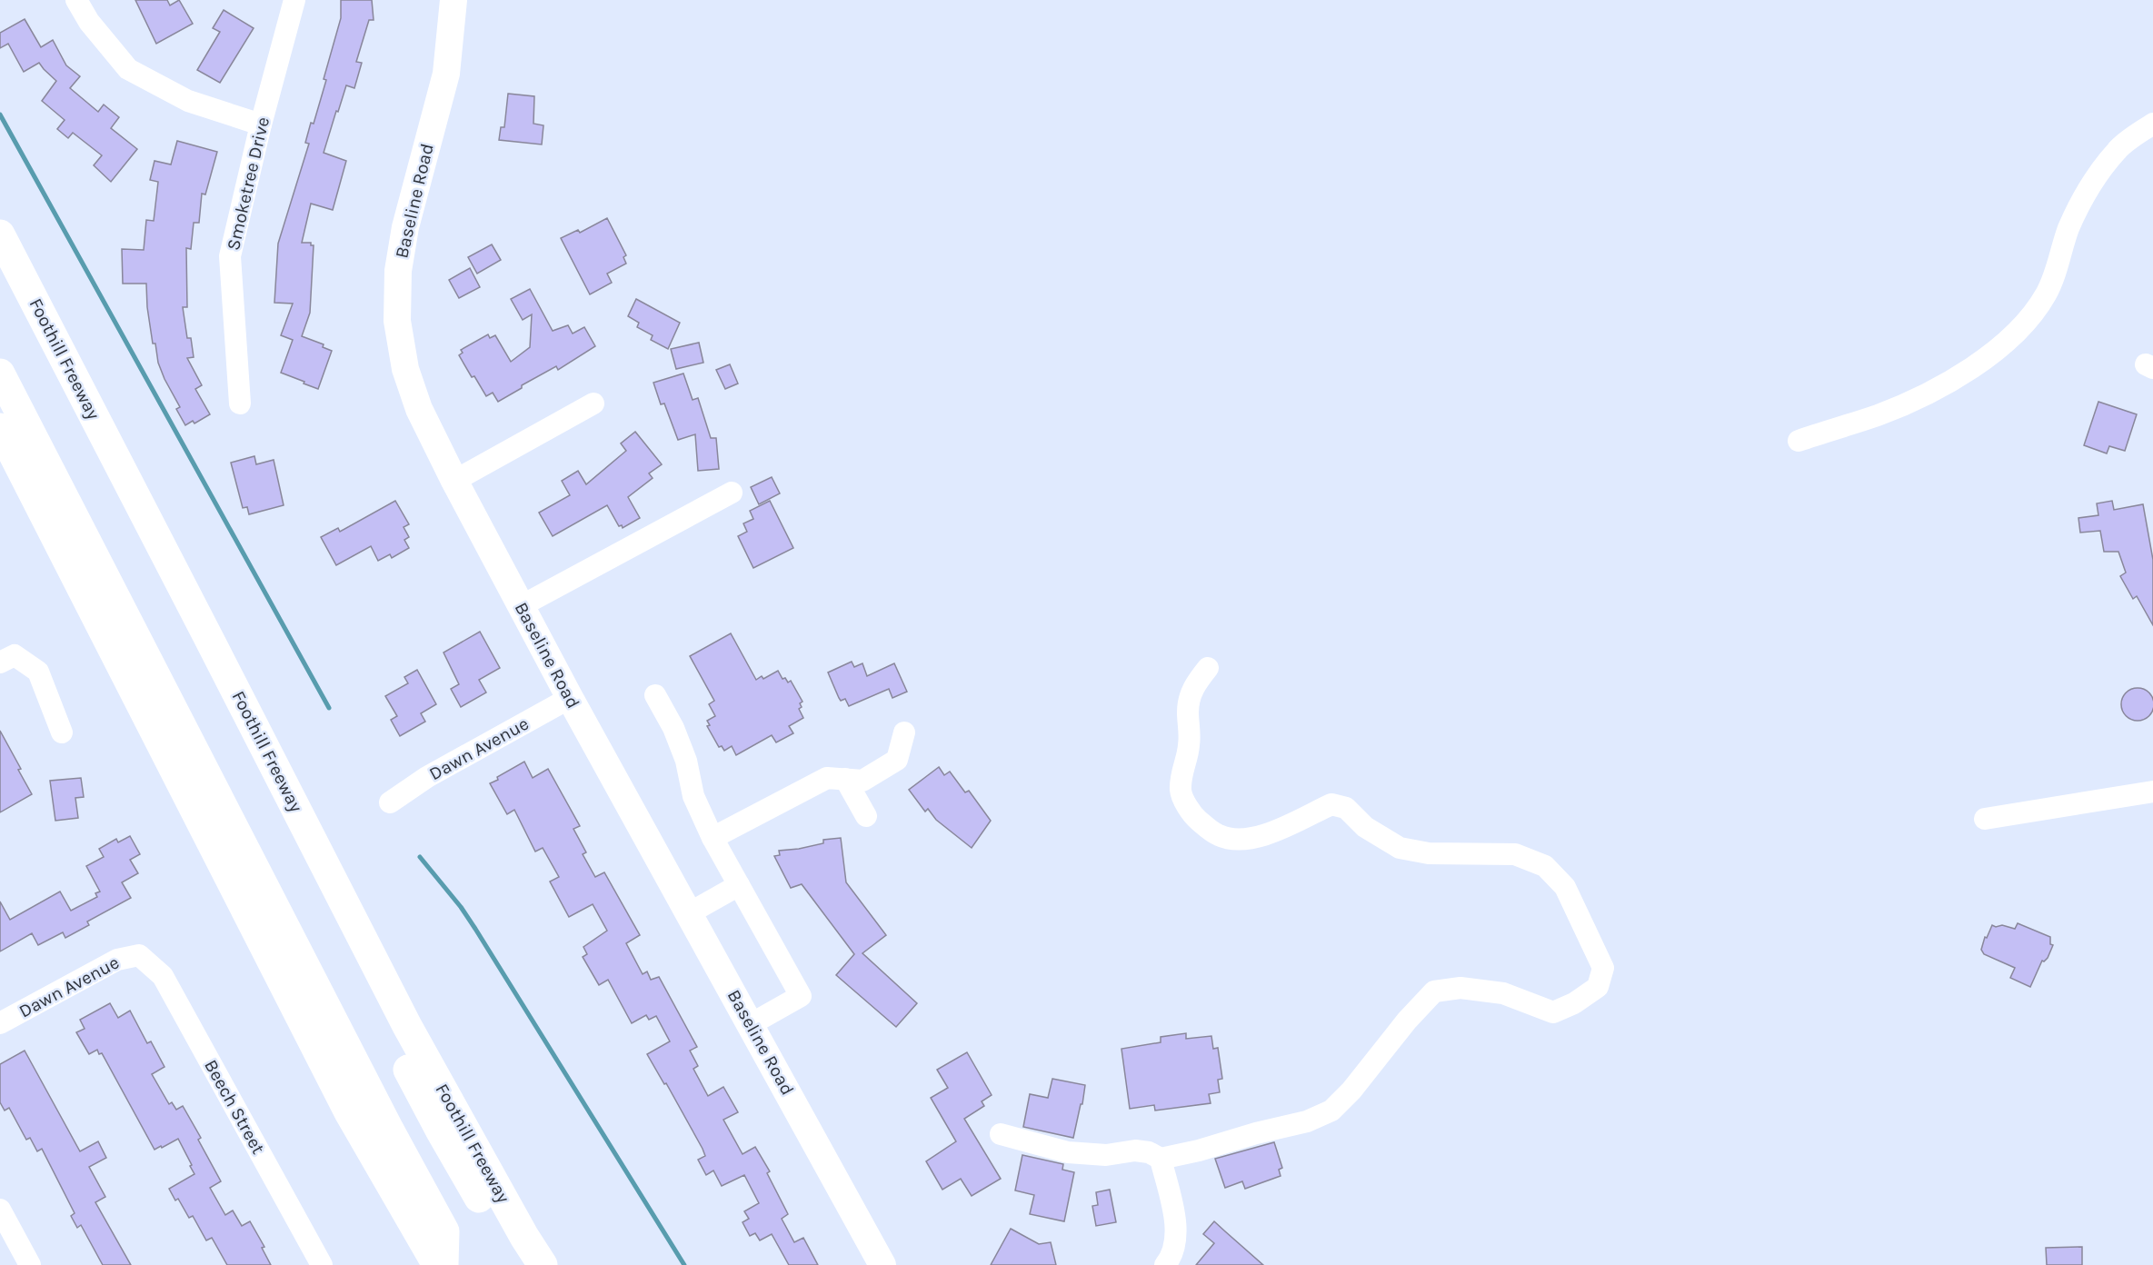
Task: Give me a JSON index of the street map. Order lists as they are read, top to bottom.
{
  "streets": {
    "highway": ["Foothill Freeway"],
    "main road": ["Baseline Road"],
    "street": ["Smoketree Drive", "Dawn Avenue", "Beech Street"]
  },
  "crossings": [
    ["Baseline Road", "Dawn Avenue"],
    ["Dawn Avenue", "Beech Street"]
  ]
}
